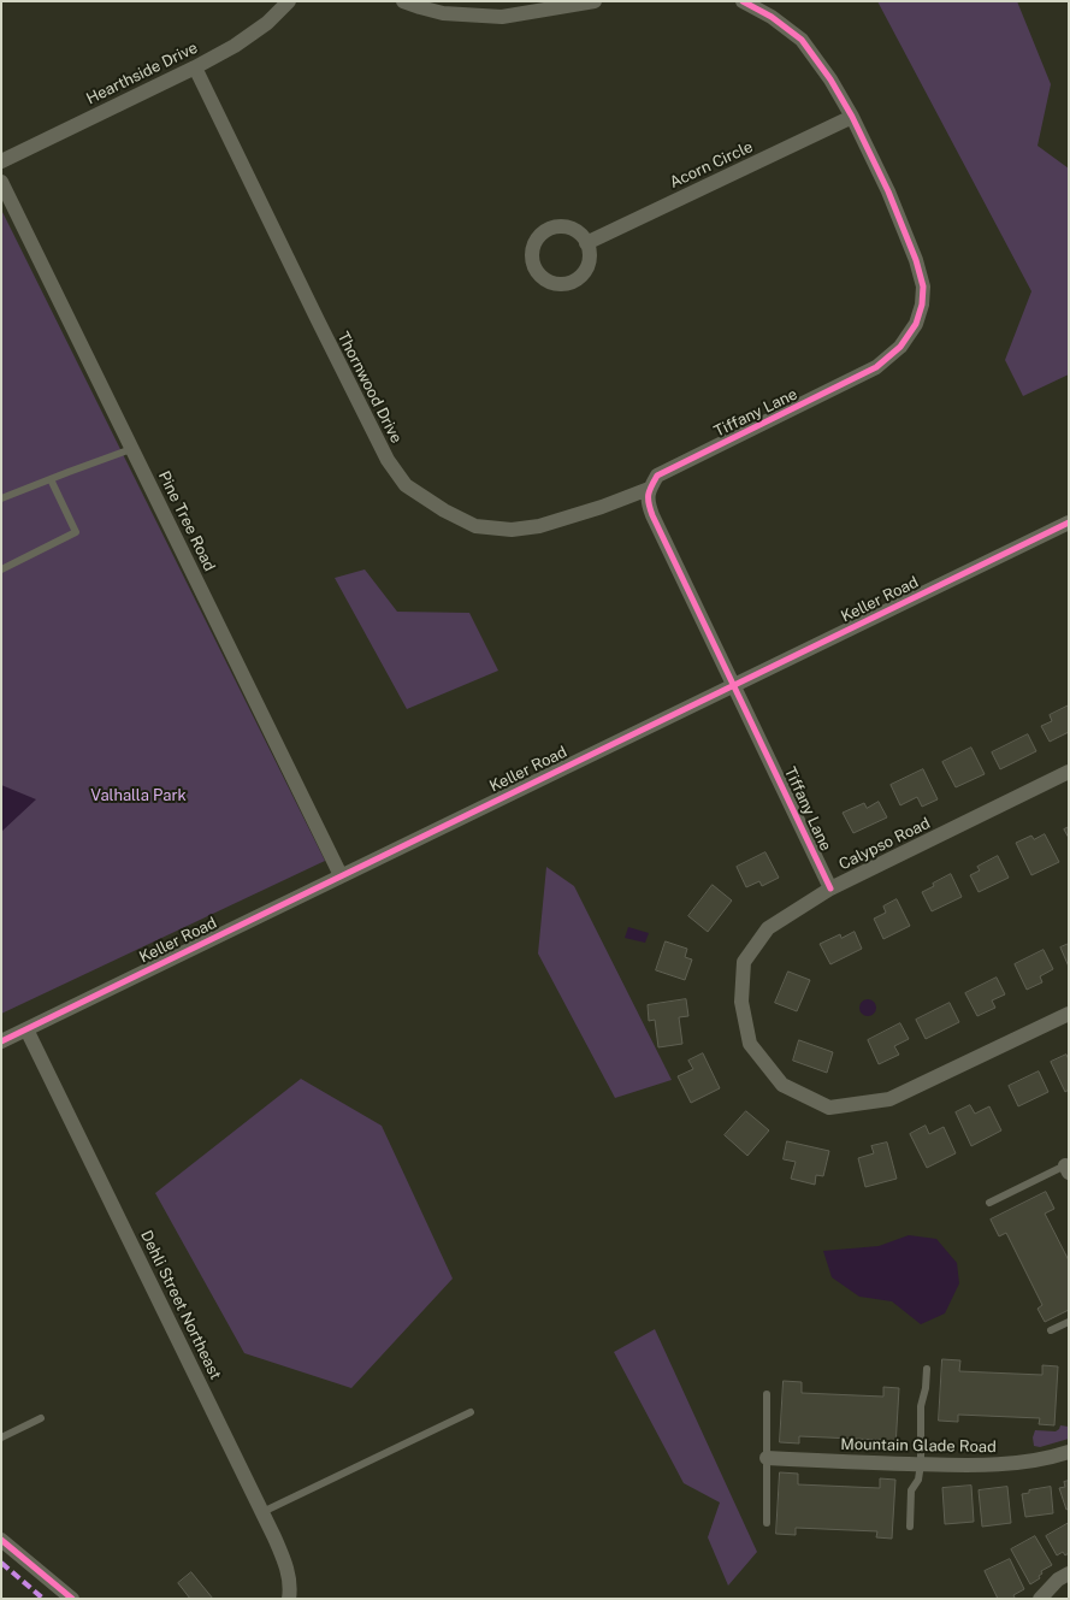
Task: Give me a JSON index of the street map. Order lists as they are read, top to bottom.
{
  "streets": {
    "street": [
      "Hearthside Drive",
      "Acorn Circle",
      "Thornwood Drive",
      "Tiffany Lane",
      "Pine Tree Road",
      "Keller Road",
      "Calypso Road",
      "Dehli Street Northeast",
      "Mountain Glade Road"
    ]
  },
  "crossings": [
    ["Hearthside Drive", "Thornwood Drive"],
    ["Acorn Circle", "Tiffany Lane"],
    ["Thornwood Drive", "Tiffany Lane"],
    ["Tiffany Lane", "Keller Road"],
    ["Tiffany Lane", "Calypso Road"],
    ["Pine Tree Road", "Keller Road"],
    ["Keller Road", "Dehli Street Northeast"]
  ],
  "parks": ["Valhalla Park"]
}
